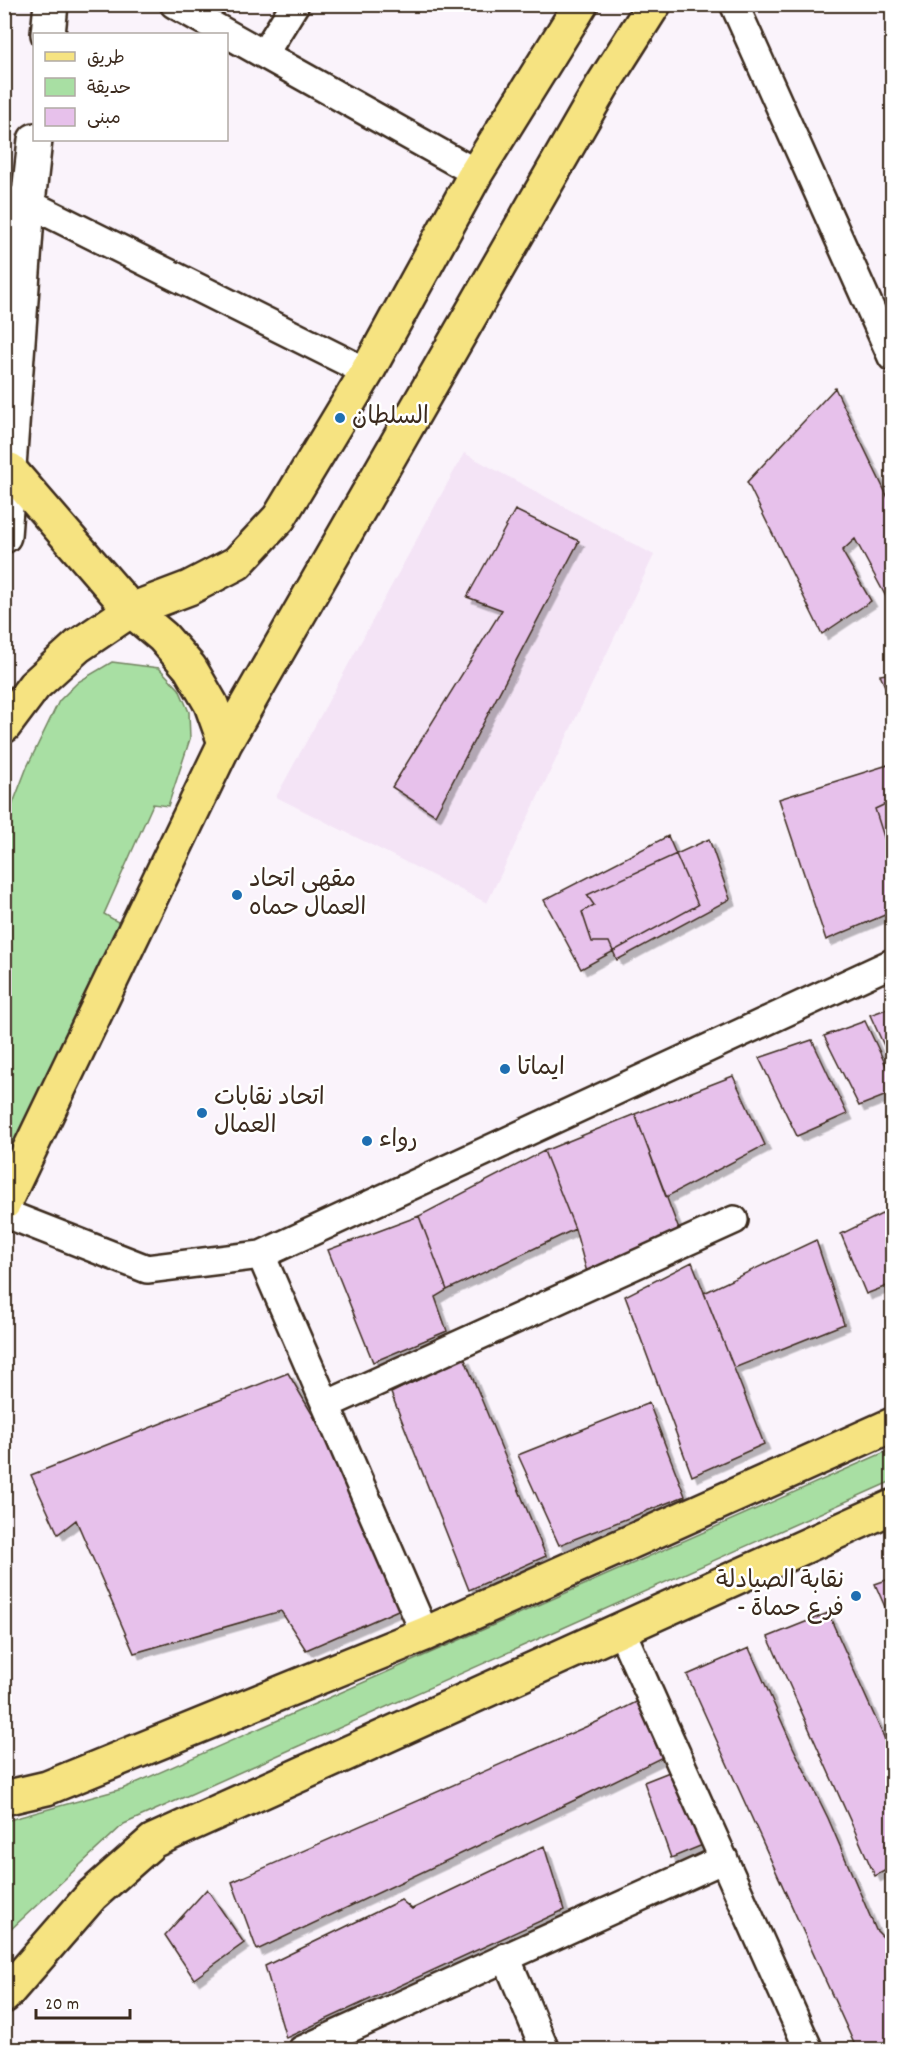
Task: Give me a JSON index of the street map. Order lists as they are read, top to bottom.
{
  "places": [
    "السلطان",
    "مقهى اتحاد العمال حماه",
    "ايماتا",
    "اتحاد نقابات العمال",
    "رواء",
    "نقابة الصيادلة - فرع حماة"
  ],
  "legend": ["طريق", "حديقة", "مبنى"],
  "scale_bar": "20 m"
}
